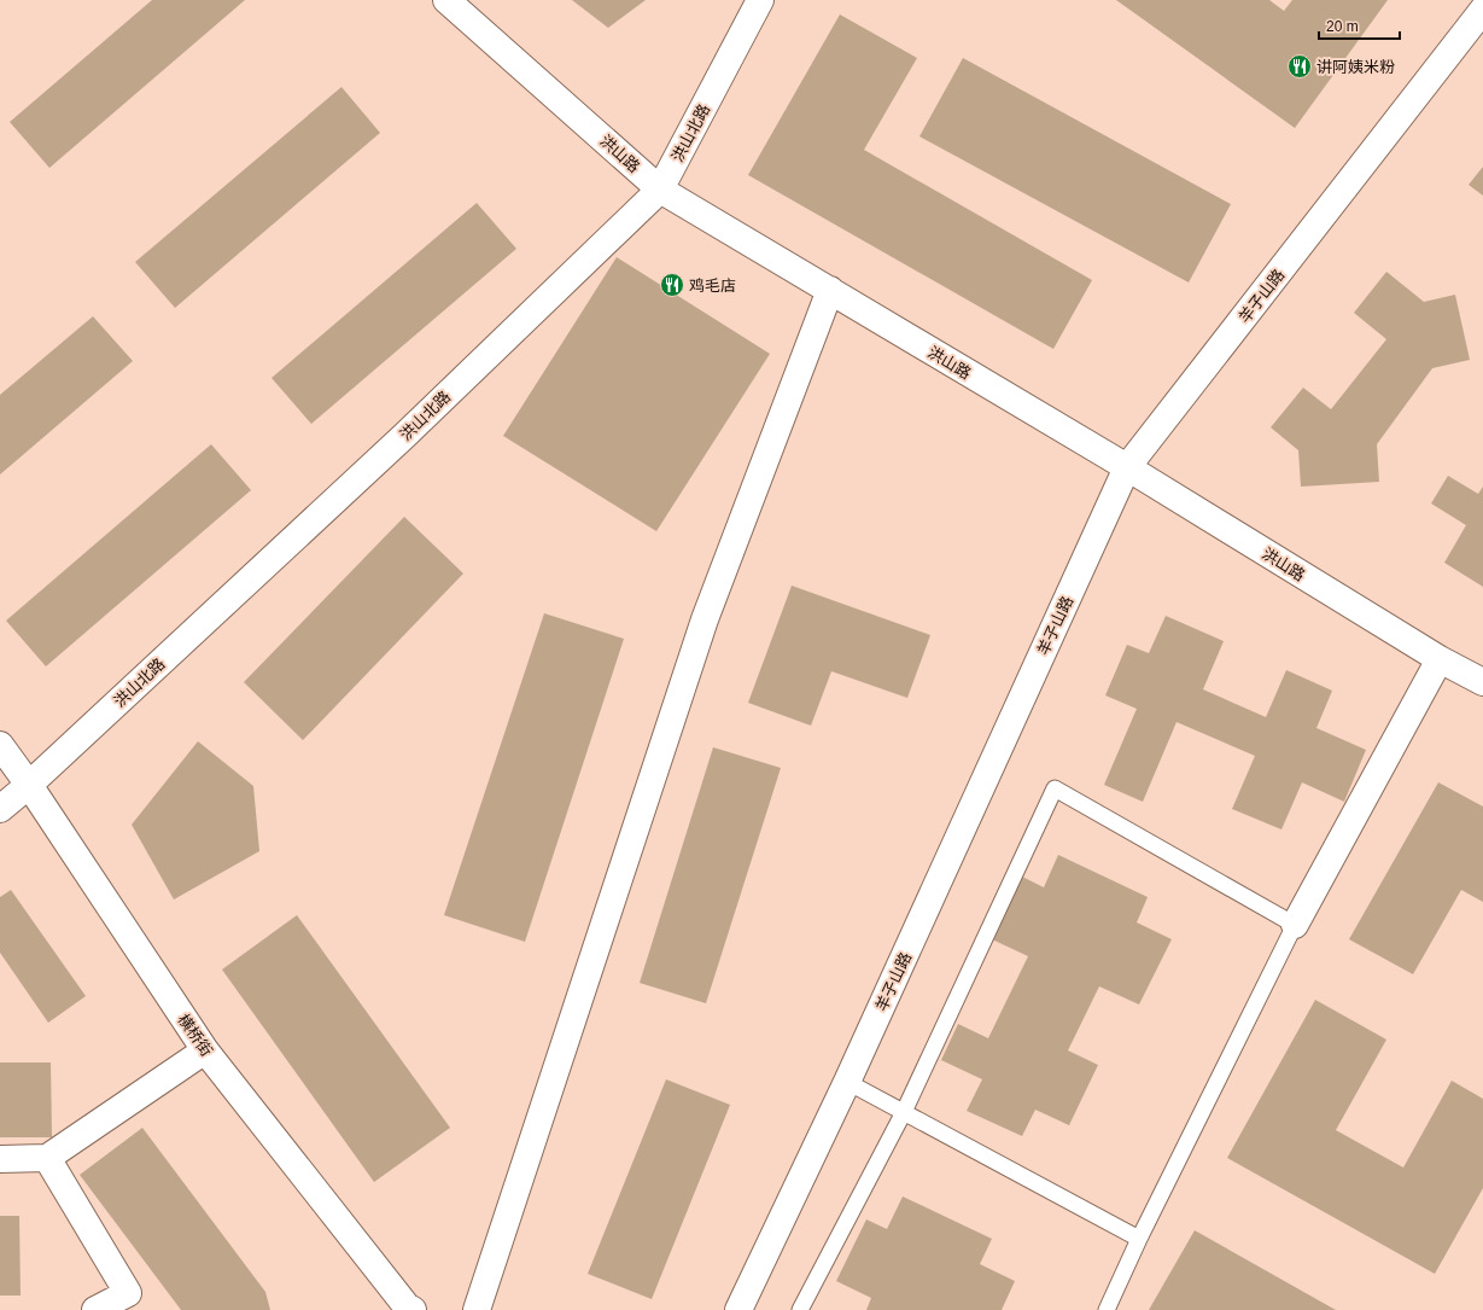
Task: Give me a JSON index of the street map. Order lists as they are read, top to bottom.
{
  "streets": {
    "street": [
      "洪山北路",
      "洪山路",
      "羊子山路",
      "横桥街"
    ]
  },
  "crossings": [
    ["洪山北路", "洪山路"],
    ["洪山北路", "横桥街"],
    ["洪山路", "羊子山路"]
  ],
  "places": {
    "restaurant": ["讲阿姨米粉", "鸡毛店"]
  },
  "scale_bar": "20 m"
}
